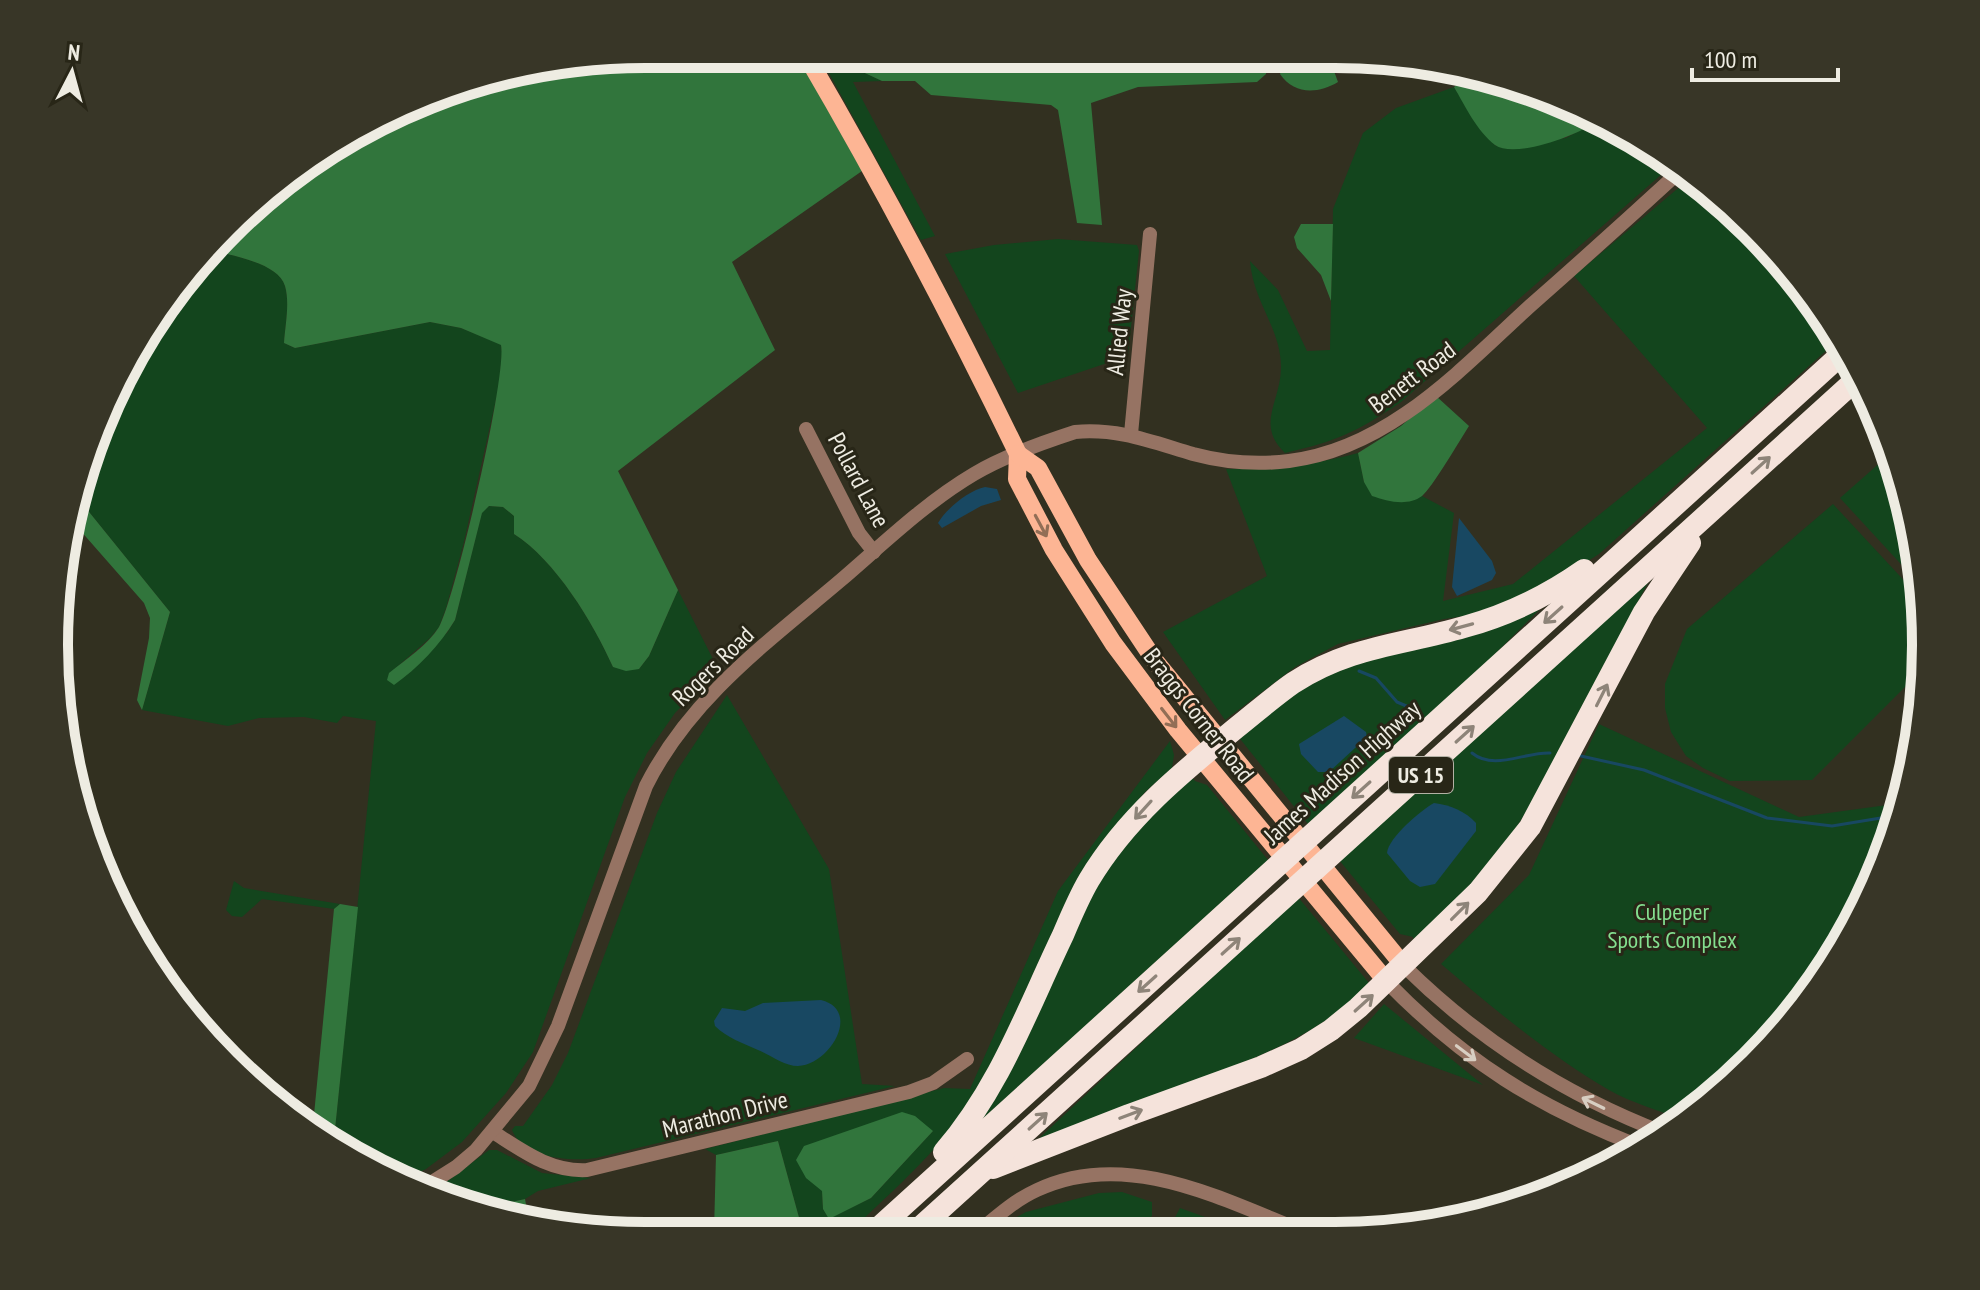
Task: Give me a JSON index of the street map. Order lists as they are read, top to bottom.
{
  "streets": {
    "highway": ["James Madison Highway", "US 15"],
    "main road": ["Braggs Corner Road"],
    "street": [
      "Allied Way",
      "Benett Road",
      "Pollard Lane",
      "Rogers Road",
      "Marathon Drive"
    ]
  },
  "crossings": [
    ["Allied Way", "Benett Road"],
    ["Benett Road", "Rogers Road"],
    ["Benett Road", "Braggs Corner Road"],
    ["Pollard Lane", "Rogers Road"],
    ["Rogers Road", "Braggs Corner Road"],
    ["Rogers Road", "Marathon Drive"]
  ],
  "parks": ["Culpeper Sports Complex"],
  "scale_bar": "100 m",
  "north": "top"
}
